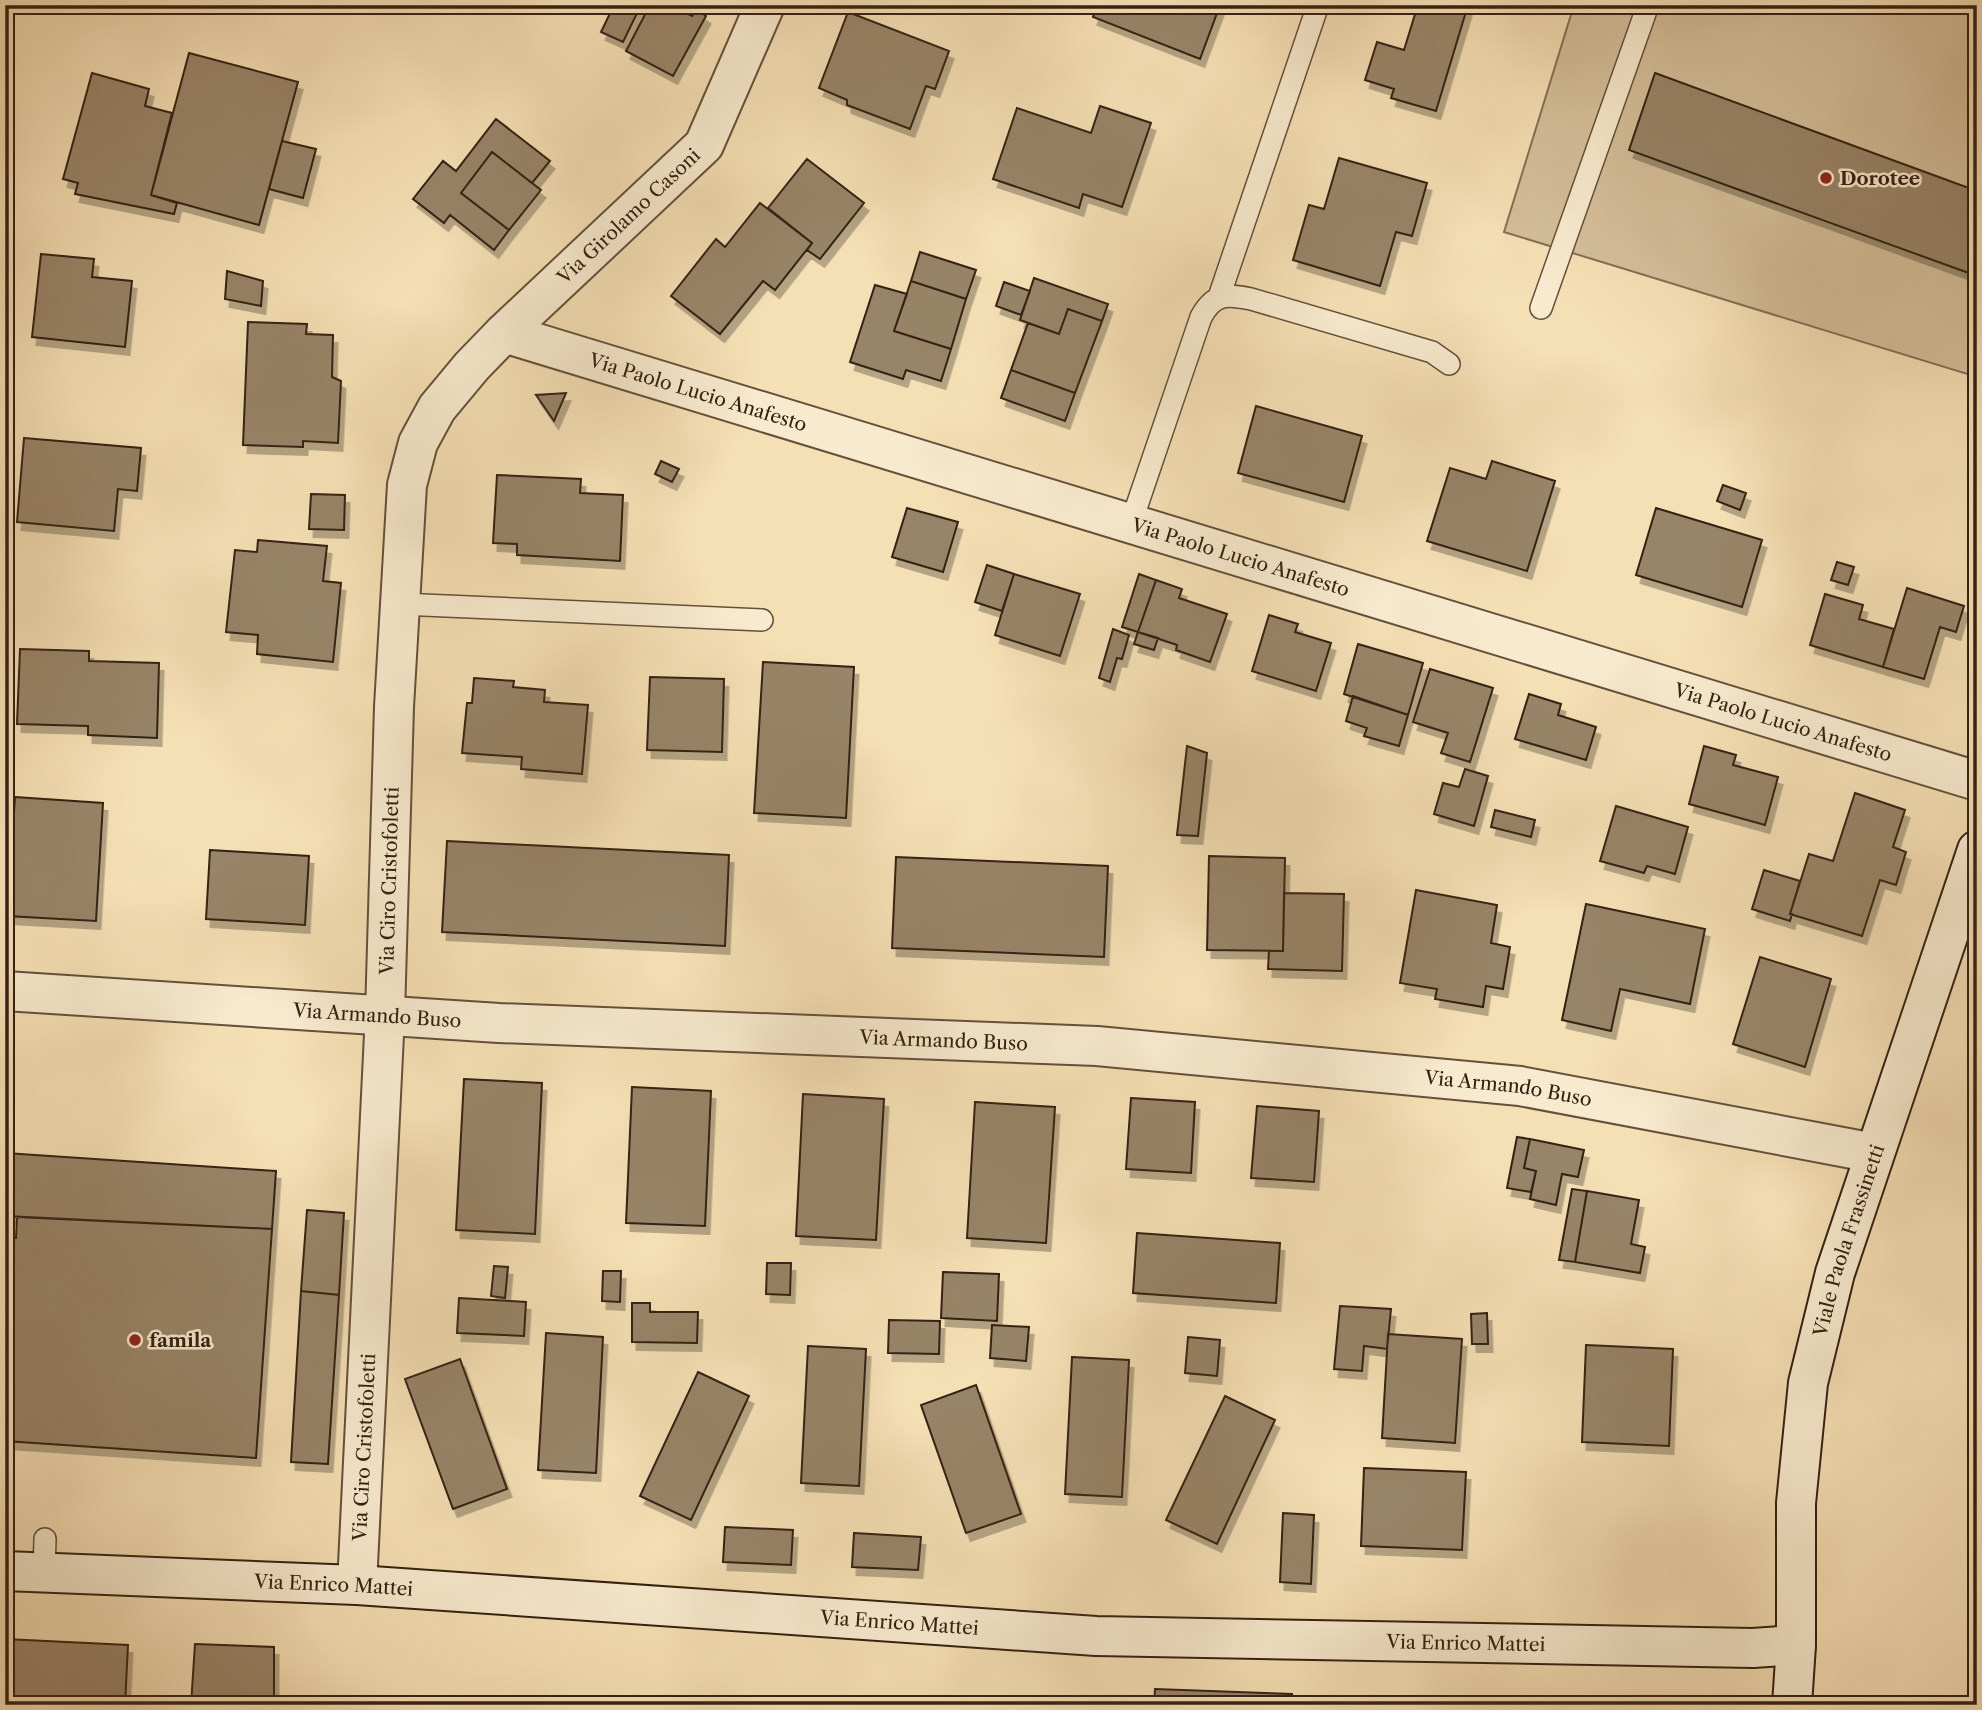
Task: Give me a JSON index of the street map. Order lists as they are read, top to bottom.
{
  "streets": {
    "street": [
      "Via Girolamo Casoni",
      "Via Paolo Lucio Anafesto",
      "Via Ciro Cristofoletti",
      "Via Armando Buso",
      "Viale Paola Frassinetti",
      "Via Enrico Mattei"
    ]
  },
  "crossings": [
    ["Via Girolamo Casoni", "Via Paolo Lucio Anafesto"],
    ["Via Girolamo Casoni", "Via Ciro Cristofoletti"],
    ["Via Paolo Lucio Anafesto", "Via Ciro Cristofoletti"],
    ["Via Ciro Cristofoletti", "Via Armando Buso"],
    ["Via Ciro Cristofoletti", "Via Enrico Mattei"],
    ["Via Armando Buso", "Viale Paola Frassinetti"],
    ["Viale Paola Frassinetti", "Via Enrico Mattei"]
  ],
  "places": ["Dorotee", "famila"]
}
